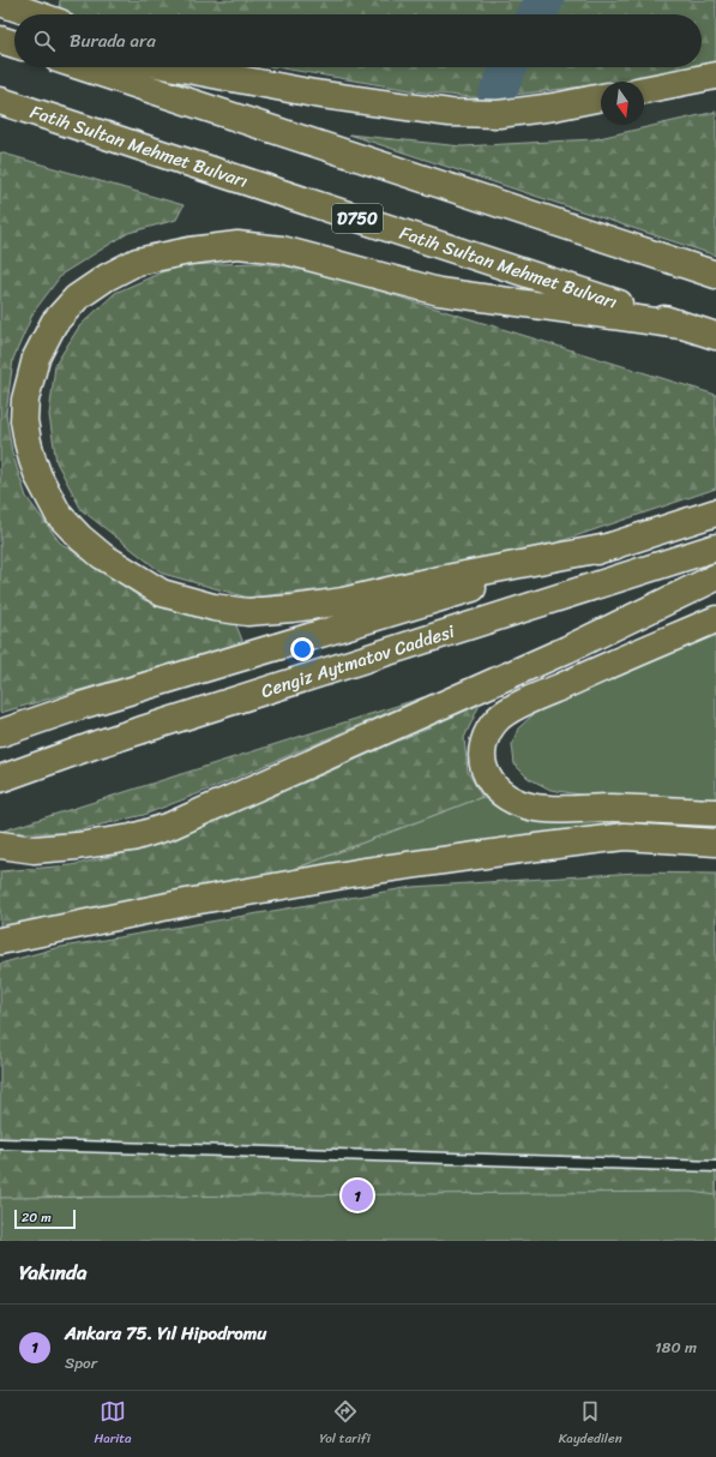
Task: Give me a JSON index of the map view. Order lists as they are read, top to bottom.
{
  "streets": {
    "highway": ["Fatih Sultan Mehmet Bulvarı", "D750", "Cengiz Aytmatov Caddesi"]
  },
  "scale_bar": "20 m",
  "north": "bottom",
  "page": {
    "search": "Burada ara",
    "pins": "1",
    "scale": "20 m",
    "heading": "Yakında",
    "list": [
      {
        "mark": "1",
        "name": "Ankara 75. Yıl Hipodromu",
        "note": "Spor",
        "value": "180 m"
      }
    ],
    "nav": ["Harita", "Yol tarifi", "Kaydedilen"]
  }
}
